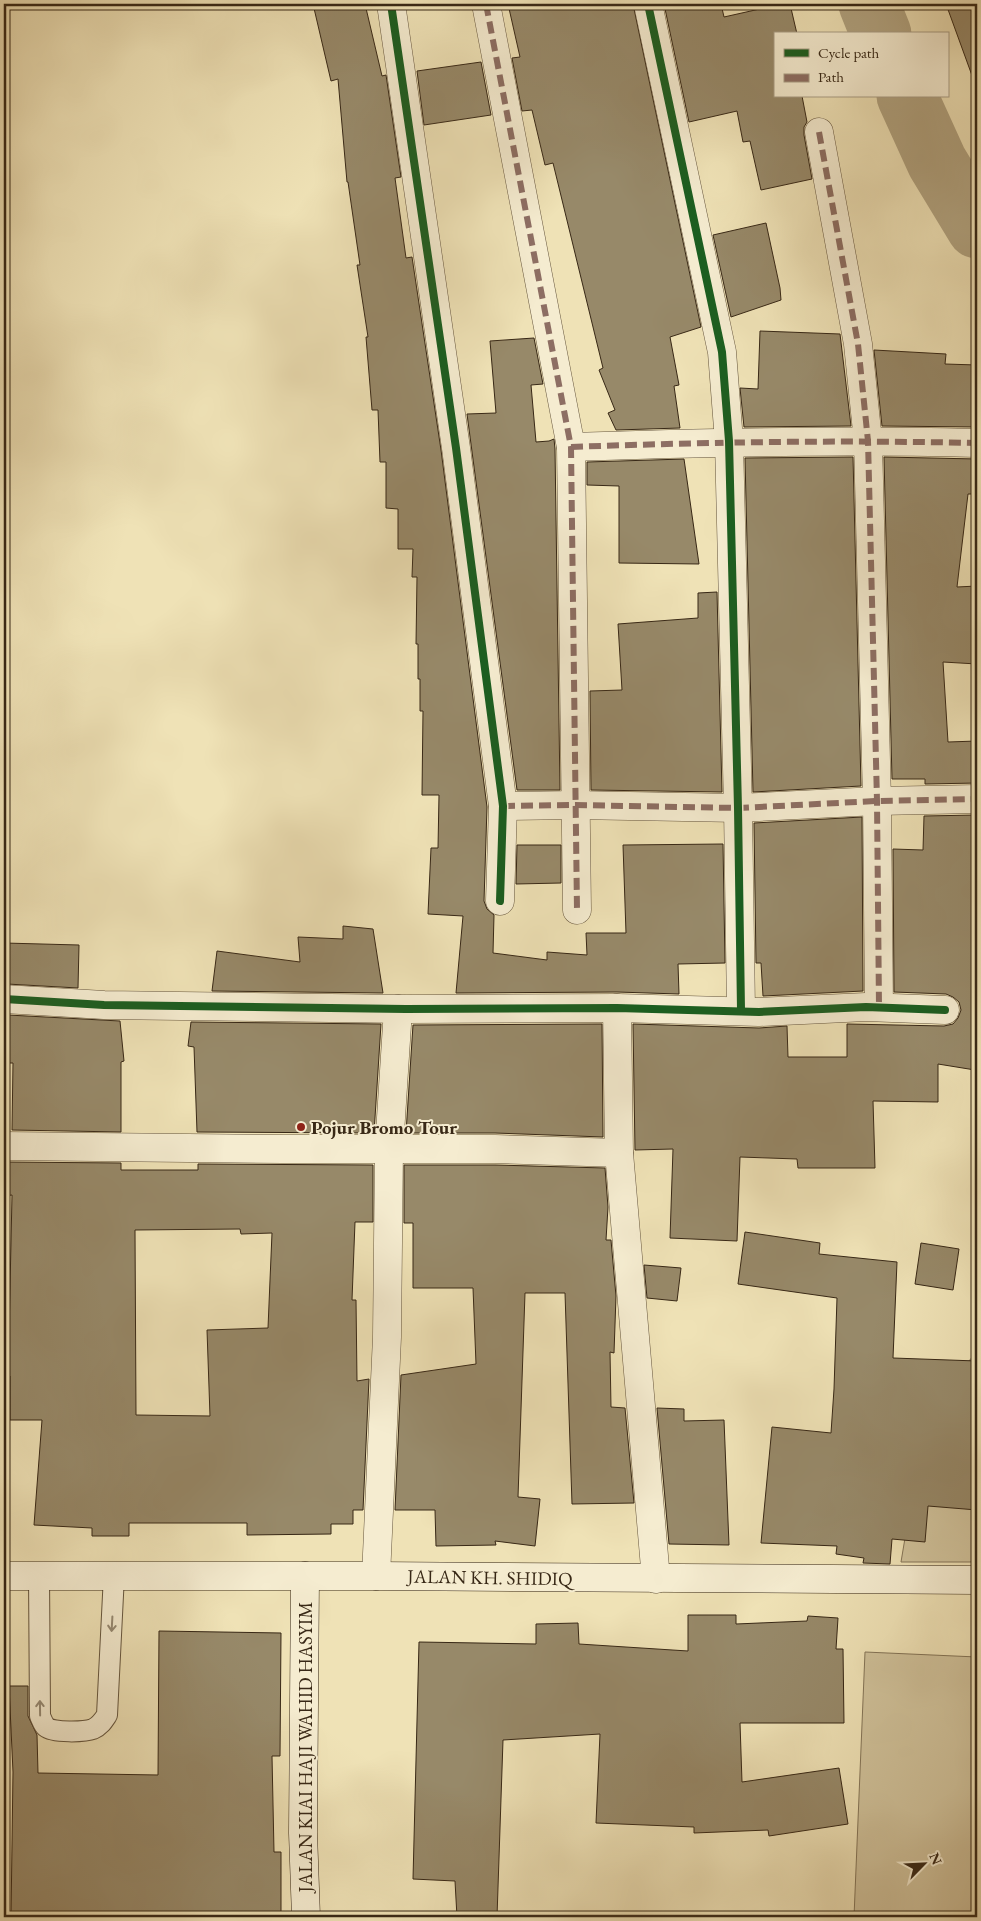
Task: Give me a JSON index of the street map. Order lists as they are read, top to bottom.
{
  "streets": {
    "street": ["JALAN KH. SHIDIQ", "JALAN KIAI HAJI WAHID HASYIM"]
  },
  "crossings": [
    ["JALAN KH. SHIDIQ", "JALAN KIAI HAJI WAHID HASYIM"]
  ],
  "places": ["Pojur Bromo Tour"],
  "legend": ["Cycle path", "Path"],
  "north": "top right"
}
